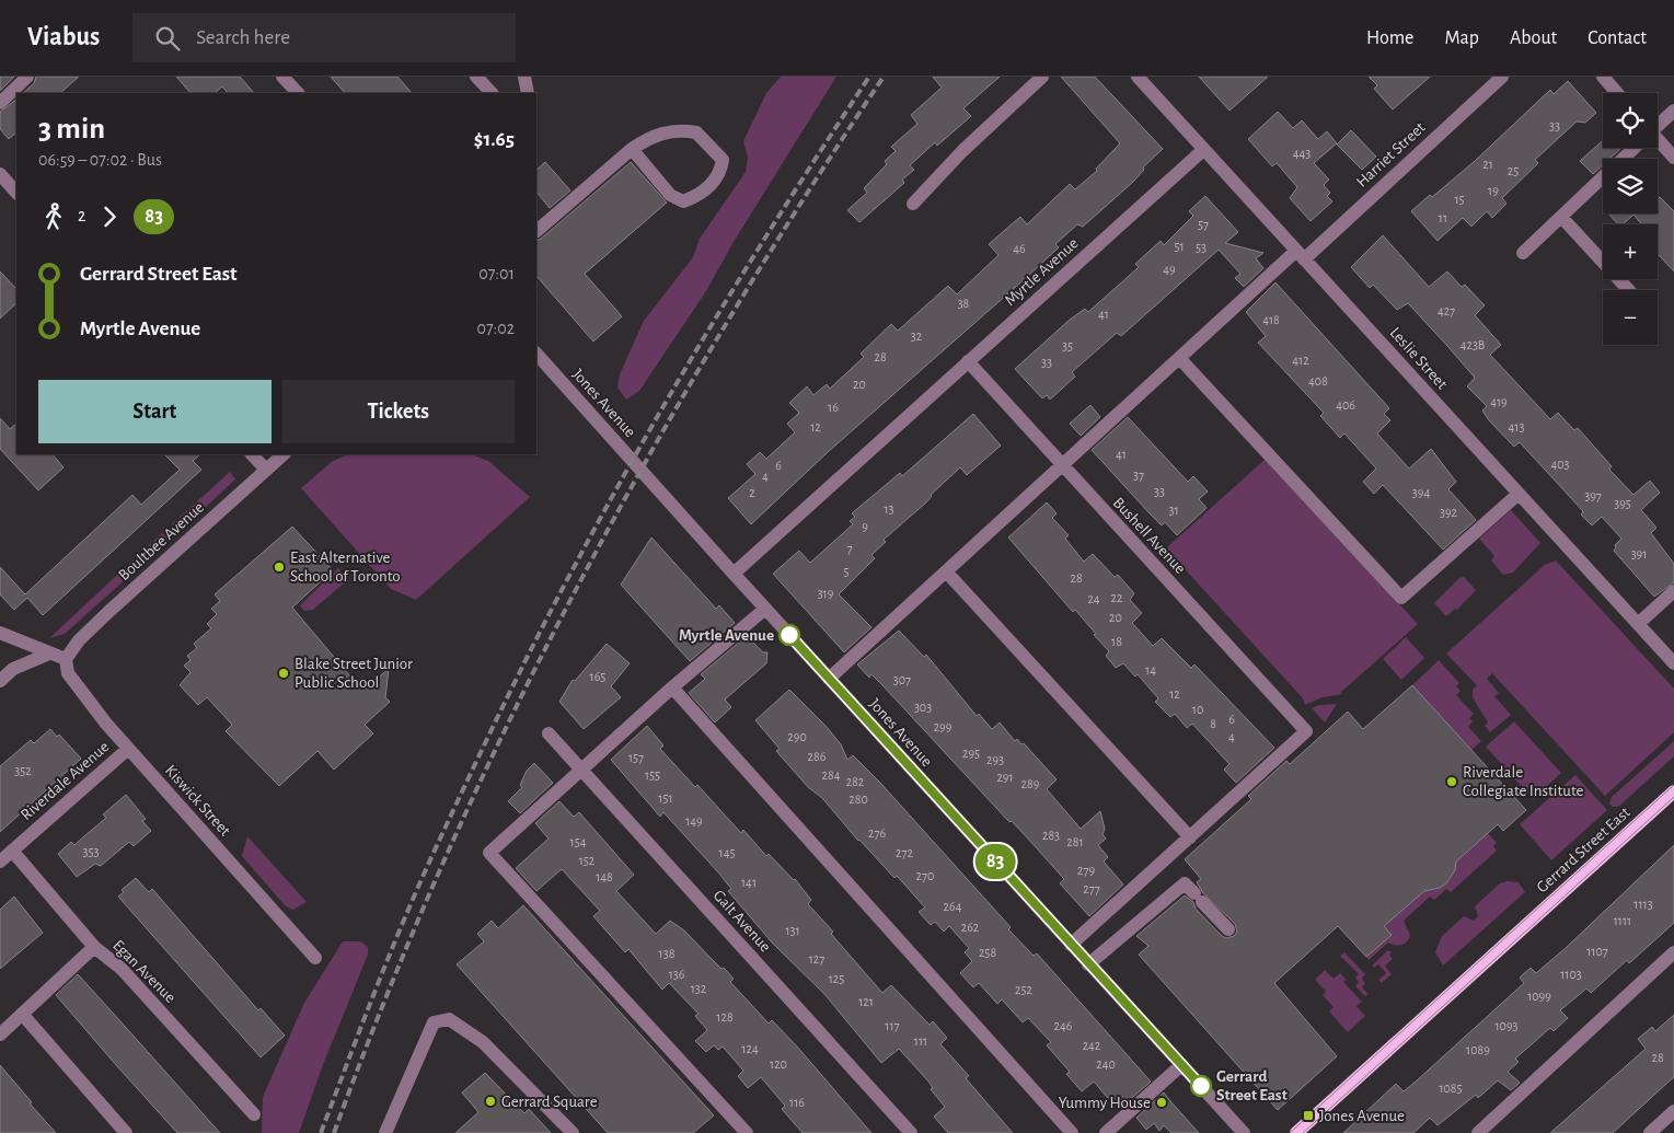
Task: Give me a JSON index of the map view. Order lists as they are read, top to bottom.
{
  "streets": {
    "main road": ["Gerrard Street East"],
    "street": [
      "Harriet Street",
      "Myrtle Avenue",
      "Leslie Street",
      "Jones Avenue",
      "Bushell Avenue",
      "Boultbee Avenue",
      "Riverdale Avenue",
      "Kiswick Street",
      "Galt Avenue",
      "Egan Avenue"
    ]
  },
  "crossings": [
    ["Harriet Street", "Leslie Street"],
    ["Harriet Street", "Jones Avenue"],
    ["Harriet Street", "Bushell Avenue"],
    ["Myrtle Avenue", "Leslie Street"],
    ["Myrtle Avenue", "Jones Avenue"],
    ["Myrtle Avenue", "Bushell Avenue"],
    ["Boultbee Avenue", "Kiswick Street"],
    ["Riverdale Avenue", "Kiswick Street"],
    ["Riverdale Avenue", "Egan Avenue"]
  ],
  "places": {
    "other": [
      "East Alternative School of Toronto",
      "Myrtle Avenue",
      "Blake Street Junior Public School",
      "Riverdale Collegiate Institute",
      "Gerrard Street East",
      "Gerrard Square",
      "Yummy House"
    ],
    "transit": ["Jones Avenue"]
  },
  "lines": ["bus line 83"],
  "house_numbers": [
    "33",
    "443",
    "21",
    "25",
    "19",
    "15",
    "11",
    "57",
    "51",
    "53",
    "46",
    "49",
    "38",
    "427",
    "41",
    "418",
    "32",
    "423B",
    "35",
    "28",
    "412",
    "33",
    "408",
    "20",
    "419",
    "406",
    "16",
    "12",
    "413",
    "41",
    "403",
    "6",
    "37",
    "4",
    "33",
    "2",
    "394",
    "397",
    "395",
    "13",
    "31",
    "392",
    "9",
    "7",
    "391",
    "5",
    "28",
    "319",
    "22",
    "24",
    "20",
    "18",
    "14",
    "165",
    "307",
    "12",
    "303",
    "10",
    "6",
    "8",
    "299",
    "290",
    "4",
    "295",
    "286",
    "157",
    "293",
    "352",
    "155",
    "284",
    "291",
    "282",
    "289",
    "151",
    "280",
    "149",
    "276",
    "283",
    "154",
    "281",
    "353",
    "145",
    "272",
    "152",
    "279",
    "270",
    "148",
    "141",
    "277",
    "1113",
    "264",
    "1111",
    "262",
    "131",
    "1107",
    "258",
    "138",
    "127",
    "136",
    "1103",
    "125",
    "132",
    "252",
    "1099",
    "121",
    "128",
    "117",
    "246",
    "1093",
    "111",
    "242",
    "124",
    "1089",
    "28",
    "120",
    "240",
    "1085",
    "116"
  ],
  "page": {
    "header": "Viabus",
    "search": "Search here",
    "nav": [
      "Home",
      "Map",
      "About",
      "Contact"
    ],
    "on_map": "83",
    "map_buttons": ["+", "−"],
    "heading": ["3 min", "06:59 – 07:02 · Bus", "$1.65"],
    "legs": ["2", "83"],
    "list": [
      {
        "name": "Gerrard Street East",
        "value": "07:01"
      },
      {
        "name": "Myrtle Avenue",
        "value": "07:02"
      }
    ],
    "buttons": ["Start", "Tickets"]
  }
}
